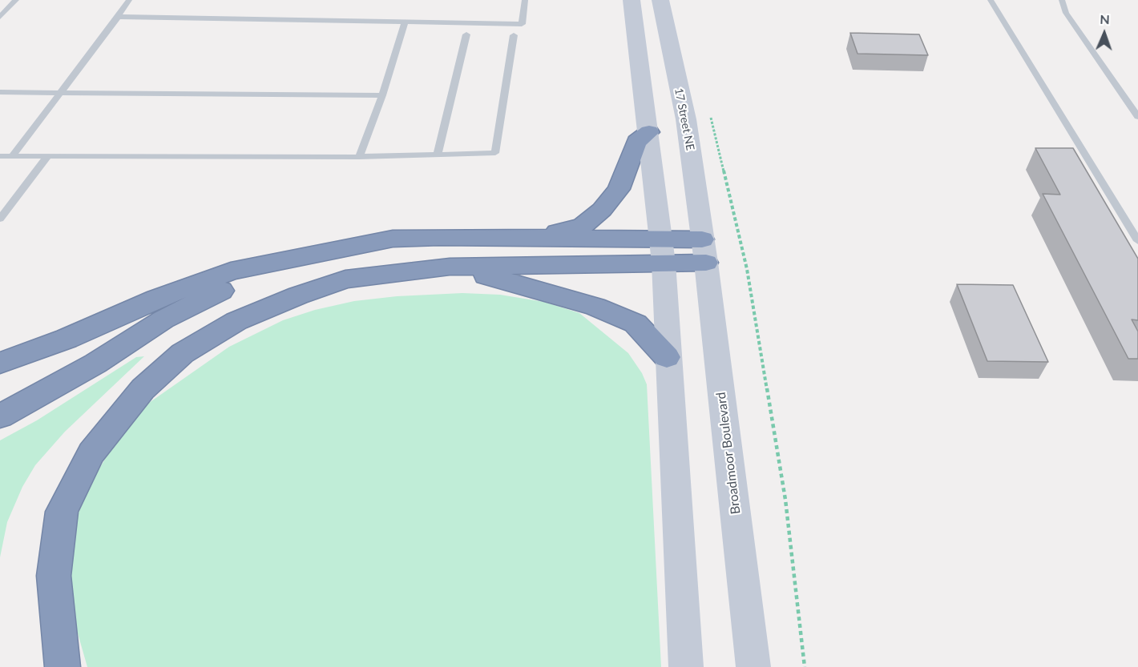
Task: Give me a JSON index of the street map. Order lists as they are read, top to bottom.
{
  "streets": {
    "main road": ["17 Street NE", "Broadmoor Boulevard"]
  },
  "crossings": [
    ["17 Street NE", "Broadmoor Boulevard"]
  ],
  "north": "top"
}
